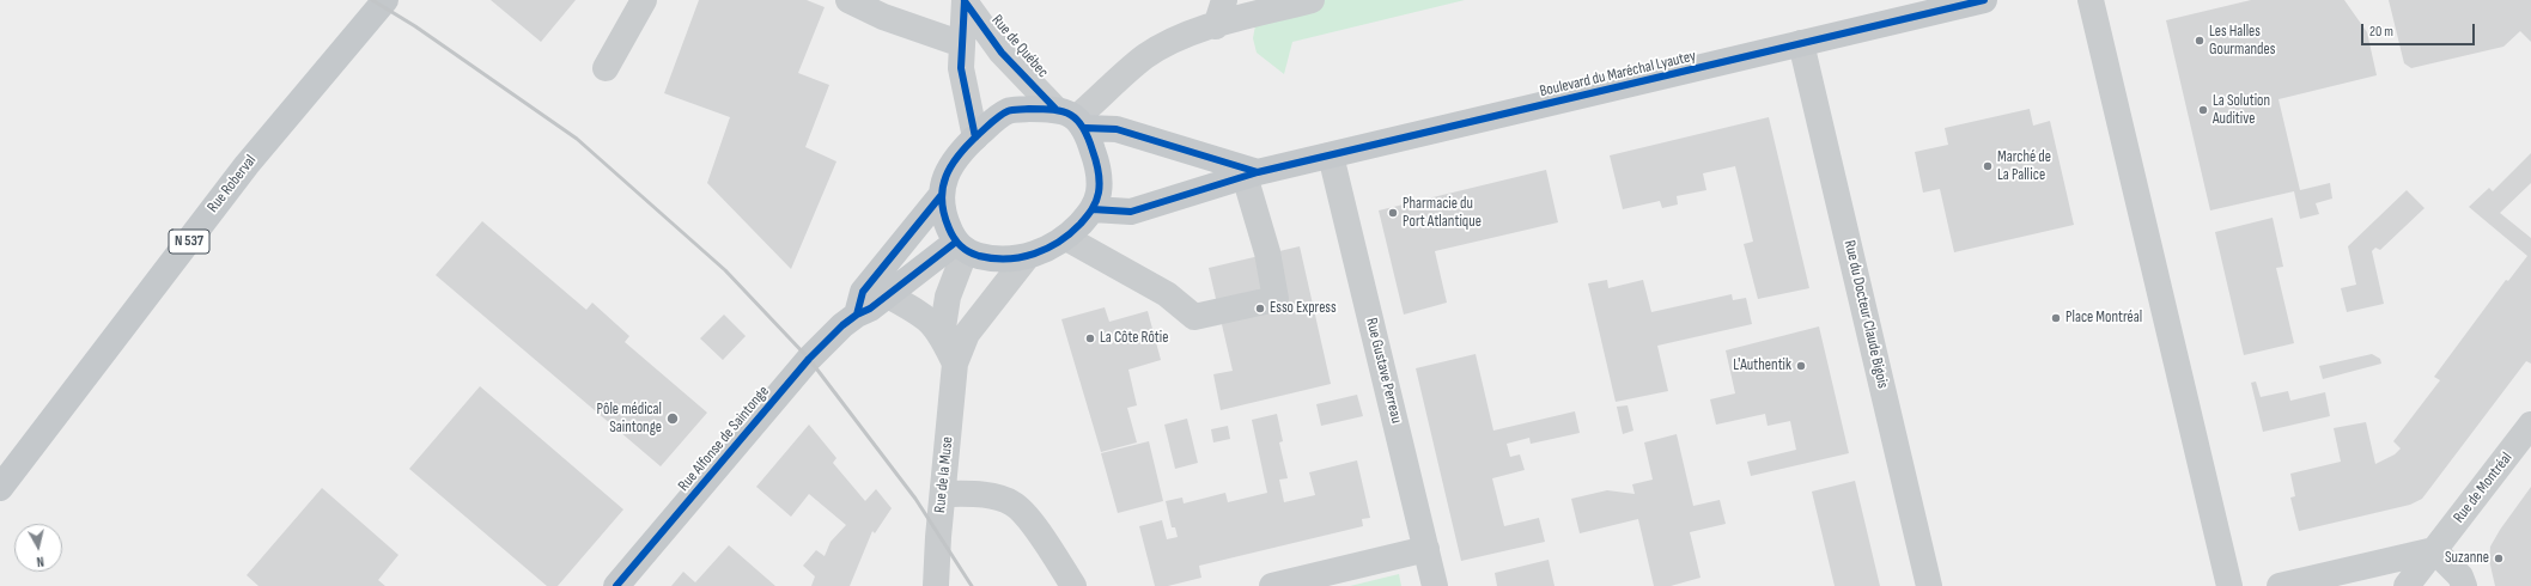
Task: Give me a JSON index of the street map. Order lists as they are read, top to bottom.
{
  "streets": {
    "main road": [
      "Boulevard du Maréchal Lyautey",
      "Rue Roberval",
      "N 537",
      "Rue Alfonse de Saintonge"
    ],
    "street": [
      "Rue de Québec",
      "Rue du Docteur Claude Bigois",
      "Rue Gustave Perreau",
      "Rue de la Muse",
      "Rue de Montréal"
    ]
  },
  "crossings": [
    ["Rue de Québec", "Boulevard du Maréchal Lyautey"],
    ["Rue de Québec", "Rue Alfonse de Saintonge"],
    ["Rue de Québec", "Rue de la Muse"],
    ["Boulevard du Maréchal Lyautey", "Rue du Docteur Claude Bigois"],
    ["Boulevard du Maréchal Lyautey", "Rue Gustave Perreau"],
    ["Boulevard du Maréchal Lyautey", "Rue Alfonse de Saintonge"],
    ["Boulevard du Maréchal Lyautey", "Rue de la Muse"],
    ["Rue Alfonse de Saintonge", "Rue de la Muse"]
  ],
  "places": [
    "Les Halles Gourmandes",
    "La Solution Auditive",
    "Marché de La Pallice",
    "Pharmacie du Port Atlantique",
    "Esso Express",
    "Place Montréal",
    "La Côte Rôtie",
    "L'Authentik",
    "Pôle médical Saintonge",
    "Suzanne"
  ],
  "scale_bar": "20 m",
  "north": "bottom"
}
